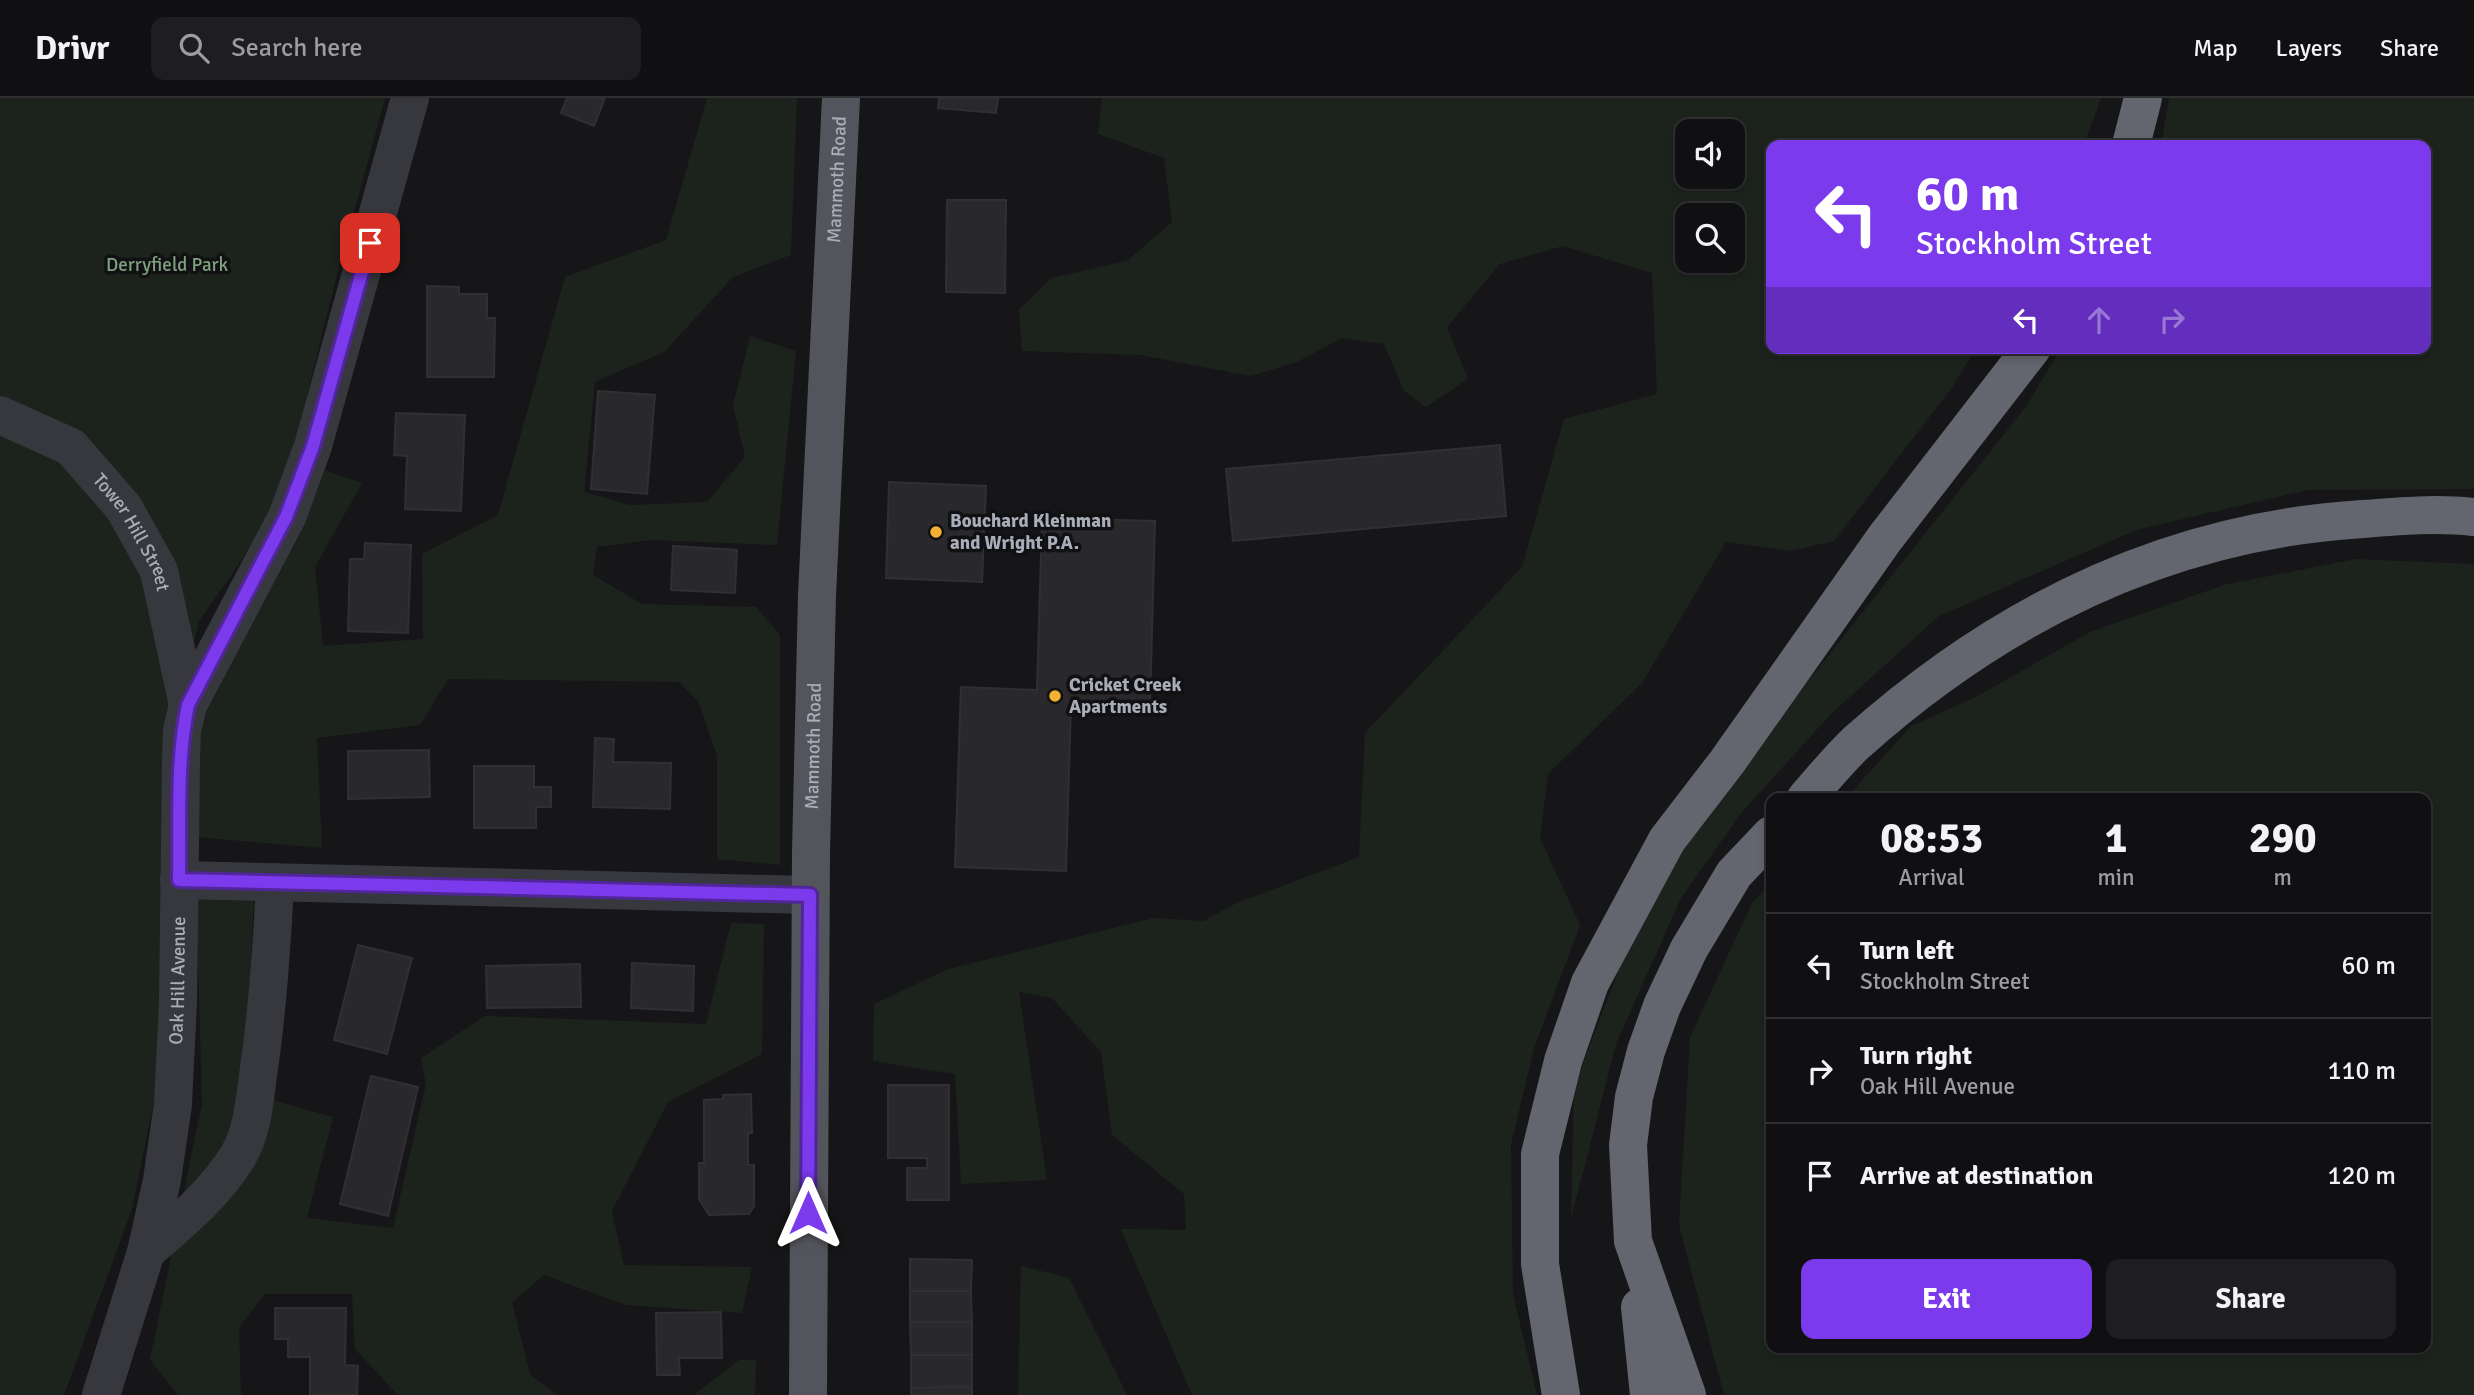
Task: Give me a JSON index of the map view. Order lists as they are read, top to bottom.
{
  "streets": {
    "main road": ["Mammoth Road"],
    "street": ["Tower Hill Street", "Oak Hill Avenue"]
  },
  "crossings": [
    ["Tower Hill Street", "Oak Hill Avenue"]
  ],
  "parks": ["Derryfield Park"],
  "places": ["Bouchard Kleinman and Wright P.A.", "Cricket Creek Apartments"],
  "page": {
    "header": "Drivr",
    "search": "Search here",
    "nav": ["Map", "Layers", "Share"],
    "turn": ["60 m", "Stockholm Street"],
    "eta": [
      "08:53",
      "Arrival",
      "1",
      "min",
      "290",
      "m"
    ],
    "list": [
      {
        "name": "Turn left",
        "note": "Stockholm Street",
        "value": "60 m"
      },
      {
        "name": "Turn right",
        "note": "Oak Hill Avenue",
        "value": "110 m"
      },
      {
        "name": "Arrive at destination",
        "value": "120 m"
      }
    ],
    "buttons": ["Exit", "Share"]
  }
}
